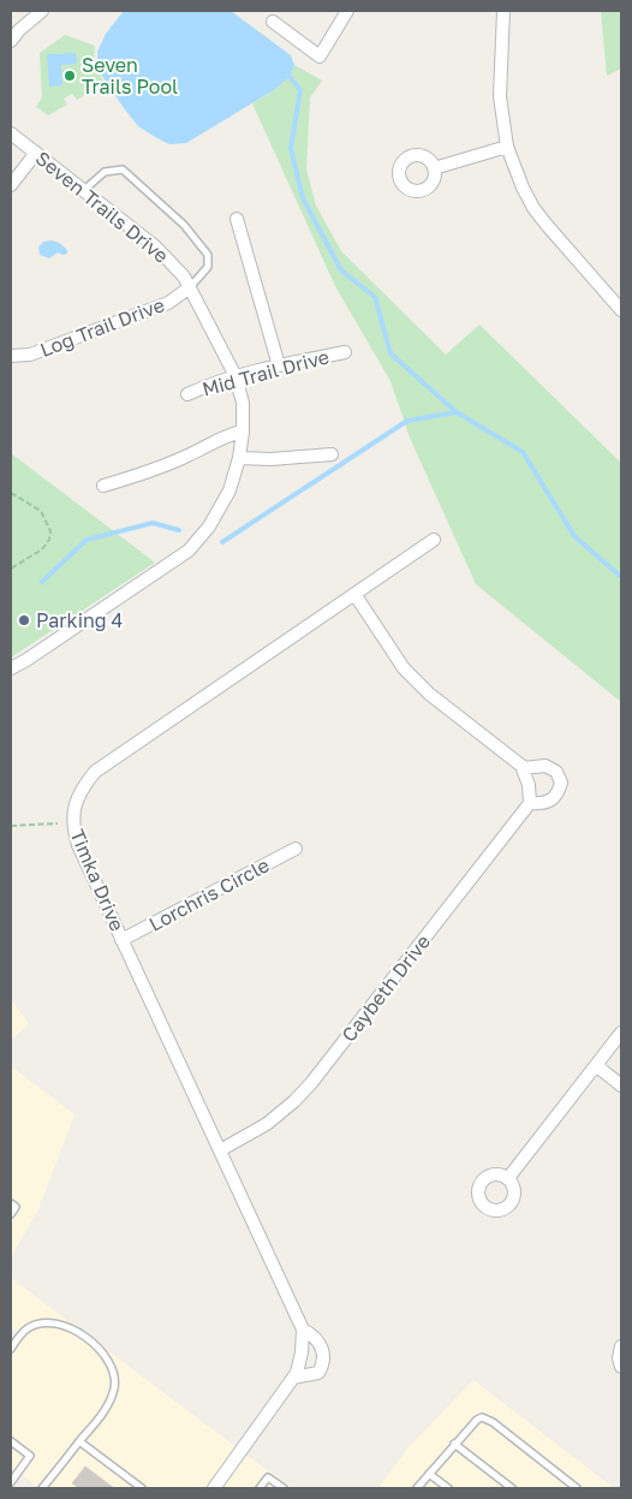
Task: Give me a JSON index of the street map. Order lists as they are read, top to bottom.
{
  "streets": {
    "street": [
      "Seven Trails Drive",
      "Log Trail Drive",
      "Mid Trail Drive",
      "Timka Drive",
      "Lorchris Circle",
      "Caybeth Drive"
    ]
  },
  "crossings": [
    ["Seven Trails Drive", "Log Trail Drive"],
    ["Seven Trails Drive", "Mid Trail Drive"],
    ["Timka Drive", "Lorchris Circle"],
    ["Timka Drive", "Caybeth Drive"]
  ],
  "places": ["Seven Trails Pool", "Parking 4"]
}
